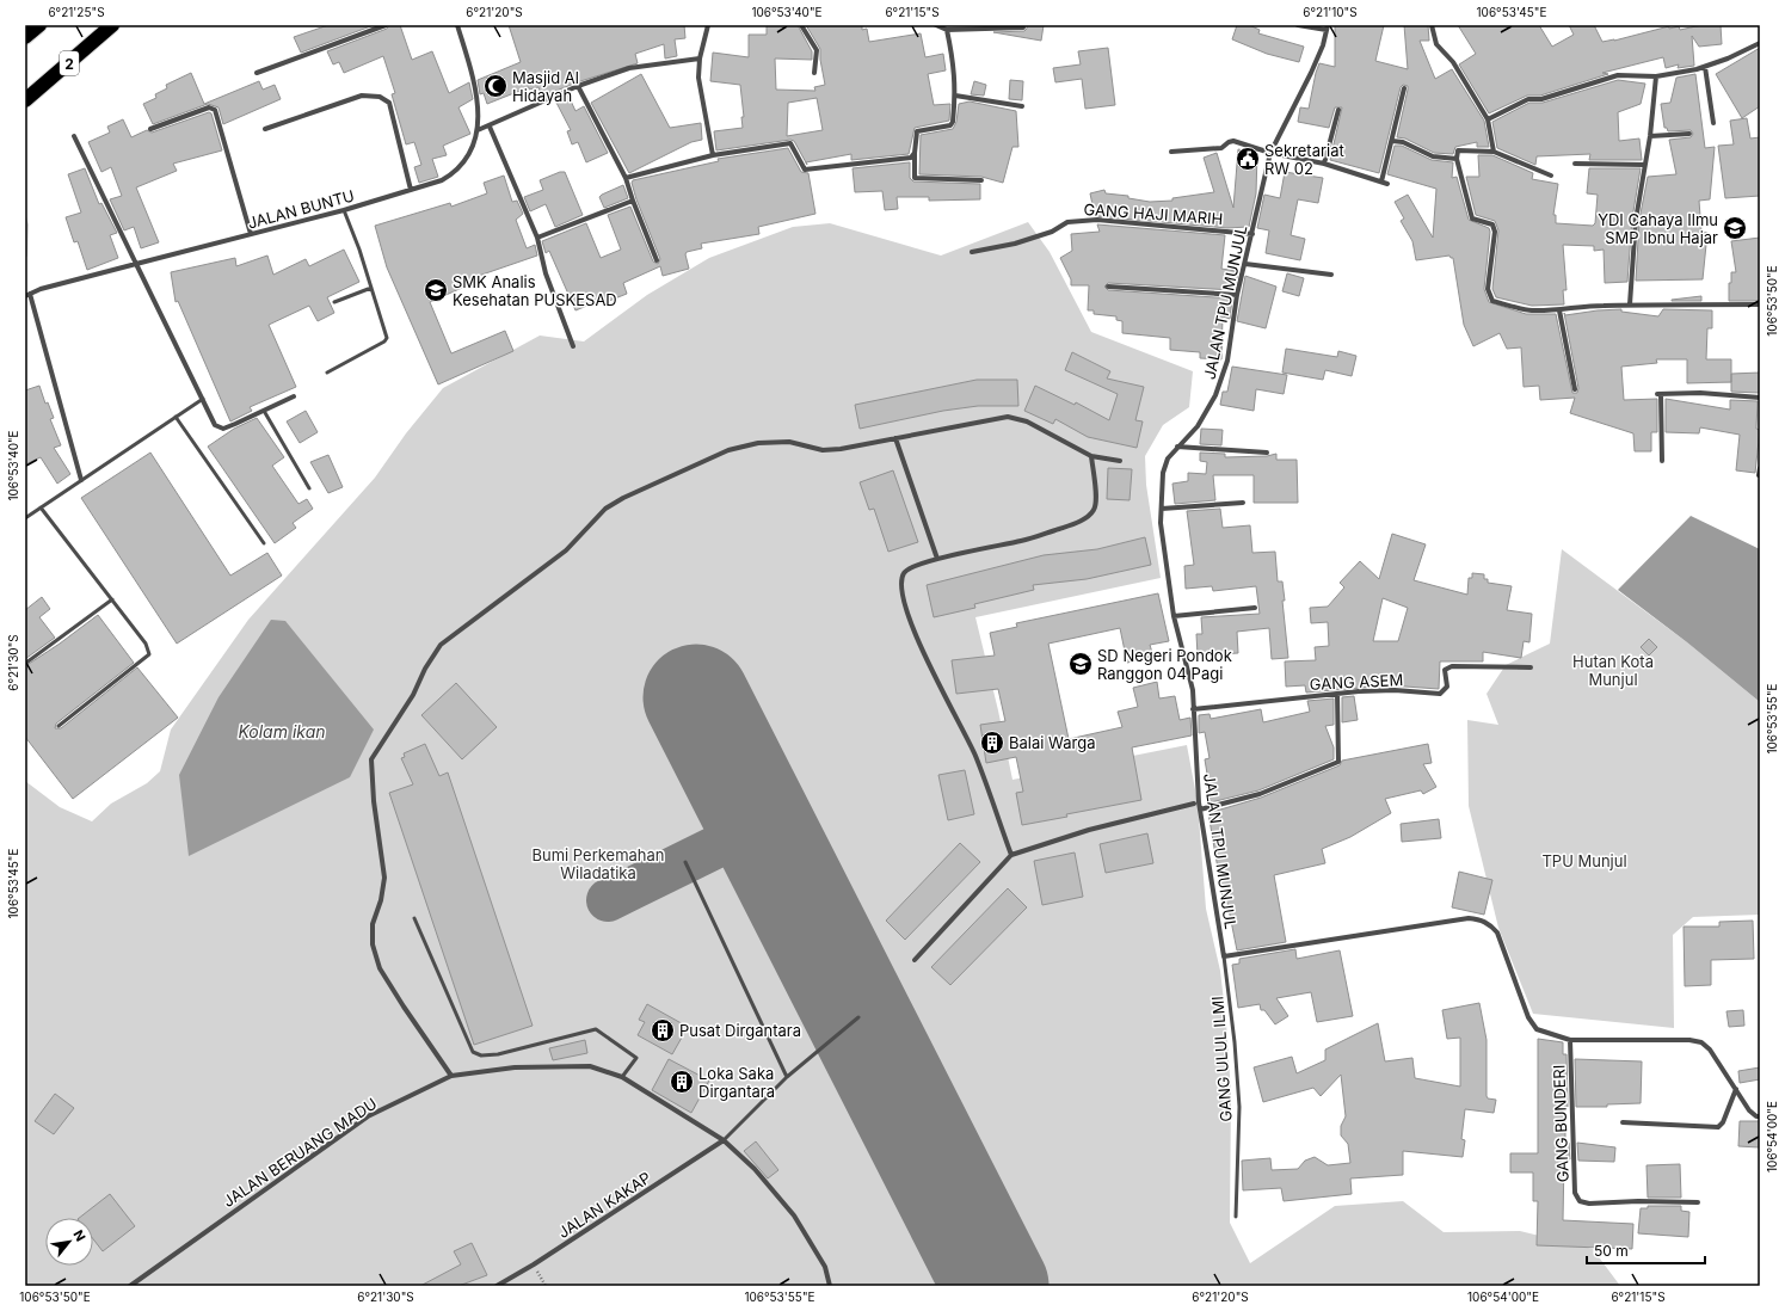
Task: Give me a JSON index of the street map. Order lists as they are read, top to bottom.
{
  "streets": {
    "highway": ["2"],
    "street": [
      "JALAN BUNTU",
      "GANG HAJI MARIH",
      "JALAN TPU MUNJUL",
      "GANG ASEM",
      "GANG BUNDERI",
      "JALAN BERUANG MADU",
      "JALAN KAKAP"
    ],
    "lane": ["GANG ULUL ILMI"]
  },
  "crossings": [
    ["GANG HAJI MARIH", "JALAN TPU MUNJUL"],
    ["JALAN TPU MUNJUL", "GANG ASEM"],
    ["JALAN TPU MUNJUL", "GANG ULUL ILMI"],
    ["JALAN BERUANG MADU", "JALAN KAKAP"]
  ],
  "water": ["Kolam ikan"],
  "parks": ["Hutan Kota Munjul", "Bumi Perkemahan Wiladatika", "TPU Munjul"],
  "places": {
    "mosque": ["Masjid Al Hidayah"],
    "public building": ["Sekretariat RW 02"],
    "school or university": ["YDI Cahaya Ilmu SMP Ibnu Hajar", "SMK Analis Kesehatan PUSKESAD", "SD Negeri Pondok Ranggon 04 Pagi"],
    "building": ["Balai Warga", "Pusat Dirgantara", "Loka Saka Dirgantara"]
  },
  "scale_bar": "50 m",
  "north": "top right",
  "coordinates": [
    "6°21'25\"S",
    "6°21'20\"S",
    "106°53'40\"E",
    "6°21'15\"S",
    "6°21'10\"S",
    "106°53'45\"E",
    "106°53'50\"E",
    "6°21'30\"S",
    "106°53'55\"E",
    "106°54'00\"E"
  ]
}
